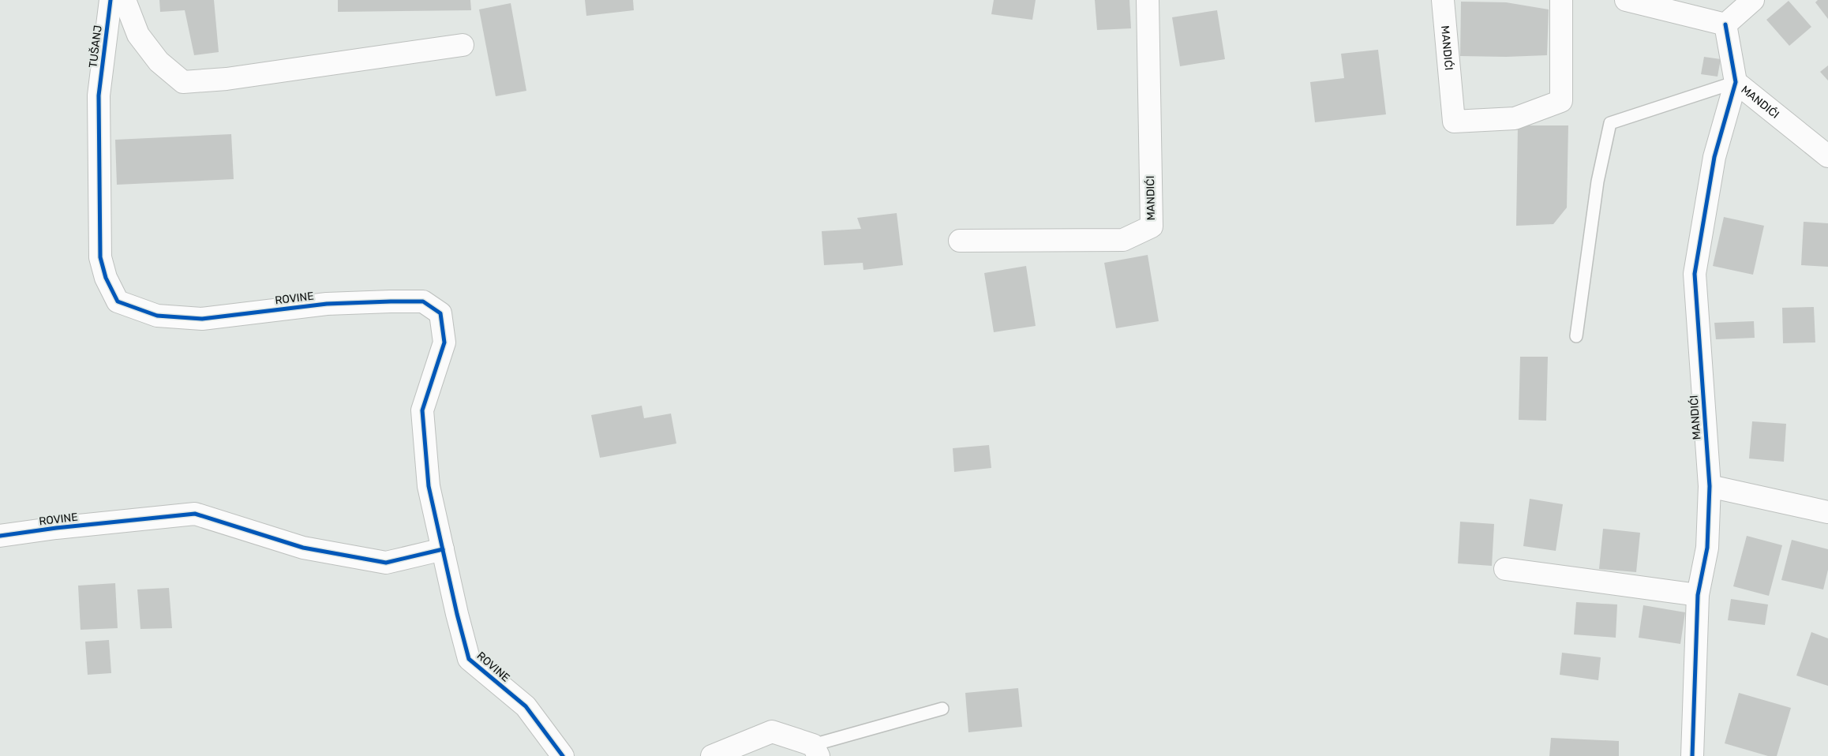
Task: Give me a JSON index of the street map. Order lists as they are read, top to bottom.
{
  "streets": {
    "street": ["TUŠANJ", "MANDIĆI", "ROVINE"]
  },
  "crossings": [
    ["TUŠANJ", "ROVINE"]
  ]
}
